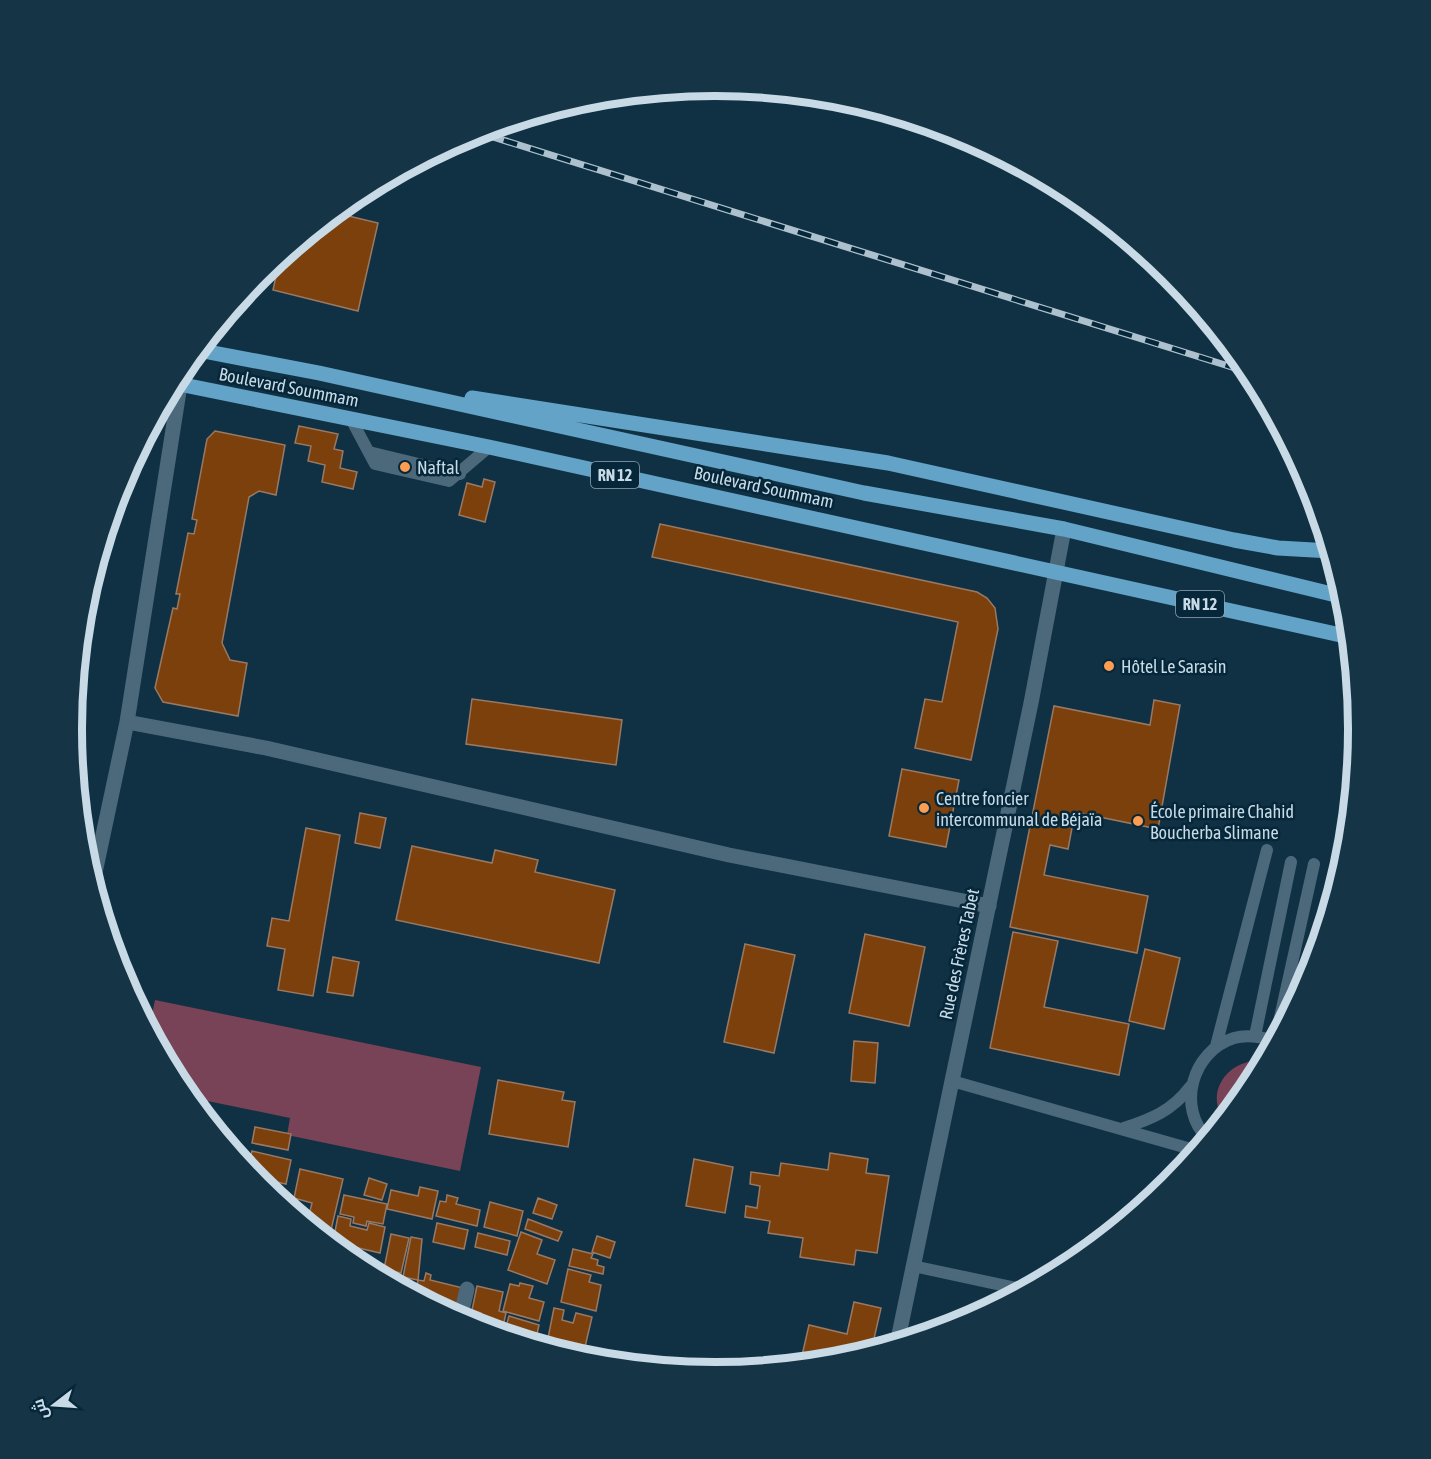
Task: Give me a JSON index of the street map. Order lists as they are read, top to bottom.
{
  "streets": {
    "main road": ["Boulevard Soummam", "RN 12"],
    "street": ["Rue des Frères Tabet"]
  },
  "crossings": [
    ["Boulevard Soummam", "Rue des Frères Tabet"]
  ],
  "places": [
    "Naftal",
    "Hôtel Le Sarasin",
    "Centre foncier intercommunal de Béjaïa",
    "École primaire Chahid Boucherba Slimane"
  ],
  "north": "left"
}
